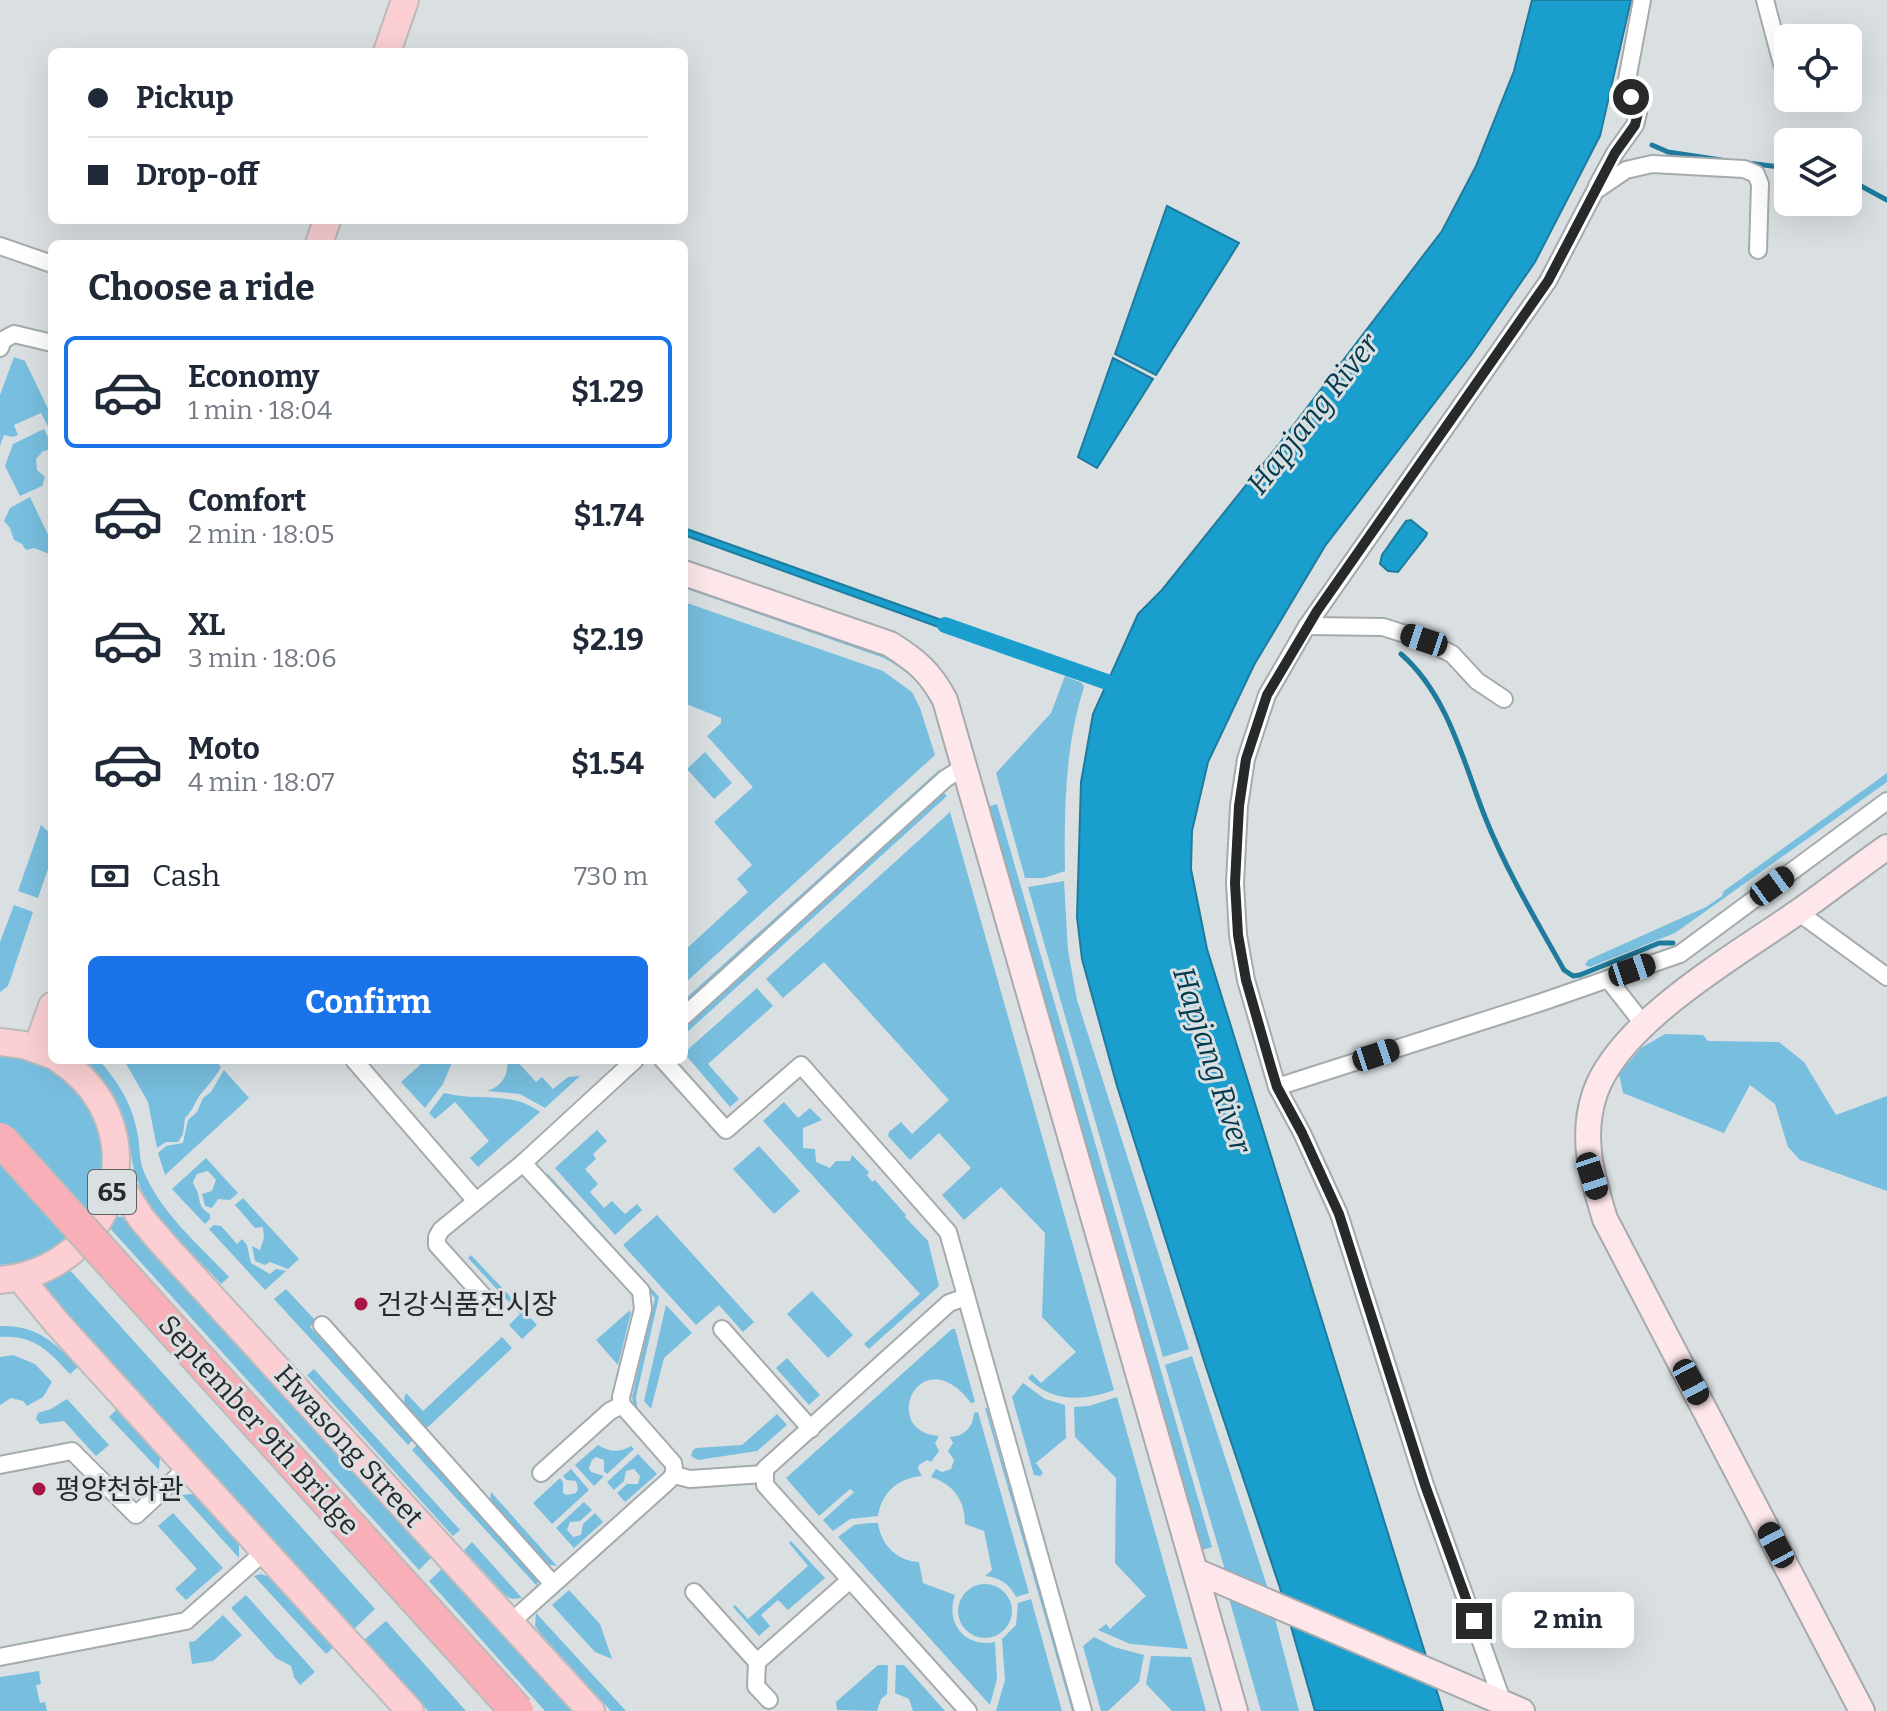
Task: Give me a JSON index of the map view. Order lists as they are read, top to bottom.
{
  "streets": {
    "highway": ["September 9th Bridge"],
    "main road": ["65", "Hwasong Street"]
  },
  "crossings": [
    ["65", "Hwasong Street"]
  ],
  "water": ["Hapjang River"],
  "places": ["건강식품전시장", "평양천하관"],
  "page": {
    "banner": ["Pickup", "Drop-off"],
    "heading": "Choose a ride",
    "list": [
      {
        "name": "Economy",
        "note": "1 min · 18:04",
        "value": "$1.29"
      },
      {
        "name": "Comfort",
        "note": "2 min · 18:05",
        "value": "$1.74"
      },
      {
        "name": "XL",
        "note": "3 min · 18:06",
        "value": "$2.19"
      },
      {
        "name": "Moto",
        "note": "4 min · 18:07",
        "value": "$1.54"
      }
    ],
    "pay": ["Cash", "730 m"],
    "buttons": "Confirm",
    "bubble": "2 min"
  }
}
